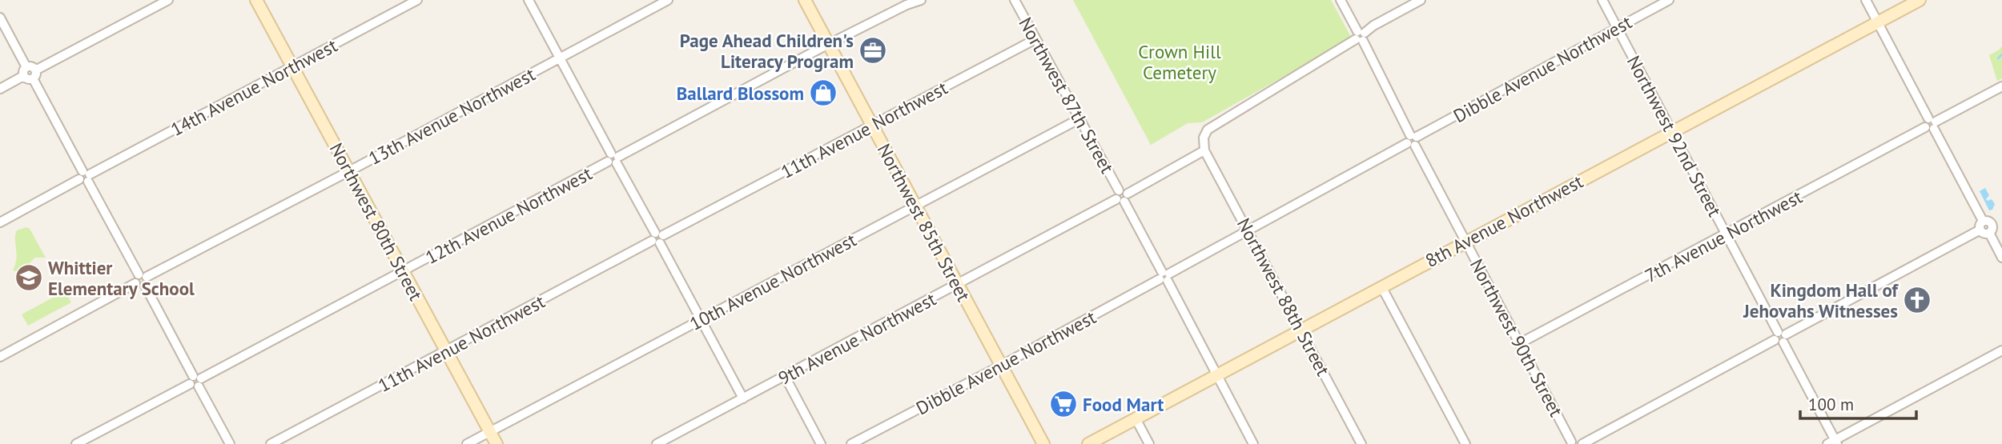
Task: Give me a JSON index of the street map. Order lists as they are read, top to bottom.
{
  "streets": {
    "street": [
      "Dibble Avenue Northwest",
      "14th Avenue Northwest",
      "Northwest 87th Street",
      "13th Avenue Northwest",
      "11th Avenue Northwest",
      "Northwest 92nd Street",
      "12th Avenue Northwest",
      "8th Avenue Northwest",
      "Northwest 80th Street",
      "Northwest 85th Street",
      "7th Avenue Northwest",
      "10th Avenue Northwest",
      "Northwest 88th Street",
      "Northwest 90th Street",
      "9th Avenue Northwest"
    ]
  },
  "crossings": [
    ["Dibble Avenue Northwest", "Northwest 87th Street"],
    ["Dibble Avenue Northwest", "Northwest 92nd Street"],
    ["Dibble Avenue Northwest", "Northwest 85th Street"],
    ["Dibble Avenue Northwest", "Northwest 88th Street"],
    ["Dibble Avenue Northwest", "Northwest 90th Street"],
    ["14th Avenue Northwest", "Northwest 80th Street"],
    ["Northwest 87th Street", "11th Avenue Northwest"],
    ["Northwest 87th Street", "8th Avenue Northwest"],
    ["Northwest 87th Street", "10th Avenue Northwest"],
    ["Northwest 87th Street", "9th Avenue Northwest"],
    ["13th Avenue Northwest", "Northwest 80th Street"],
    ["11th Avenue Northwest", "Northwest 80th Street"],
    ["11th Avenue Northwest", "Northwest 85th Street"],
    ["Northwest 92nd Street", "8th Avenue Northwest"],
    ["Northwest 92nd Street", "7th Avenue Northwest"],
    ["12th Avenue Northwest", "Northwest 80th Street"],
    ["12th Avenue Northwest", "Northwest 85th Street"],
    ["8th Avenue Northwest", "Northwest 88th Street"],
    ["8th Avenue Northwest", "Northwest 90th Street"],
    ["Northwest 80th Street", "10th Avenue Northwest"],
    ["Northwest 85th Street", "10th Avenue Northwest"],
    ["Northwest 85th Street", "9th Avenue Northwest"],
    ["7th Avenue Northwest", "Northwest 90th Street"],
    ["Northwest 88th Street", "9th Avenue Northwest"]
  ],
  "parks": ["Crown Hill Cemetery"],
  "places": {
    "office": ["Page Ahead Children's Literacy Program"],
    "shop": ["Ballard Blossom"],
    "school or university": ["Whittier Elementary School"],
    "church": ["Kingdom Hall of Jehovahs Witnesses"],
    "supermarket": ["Food Mart"]
  },
  "scale_bar": "100 m"
}
